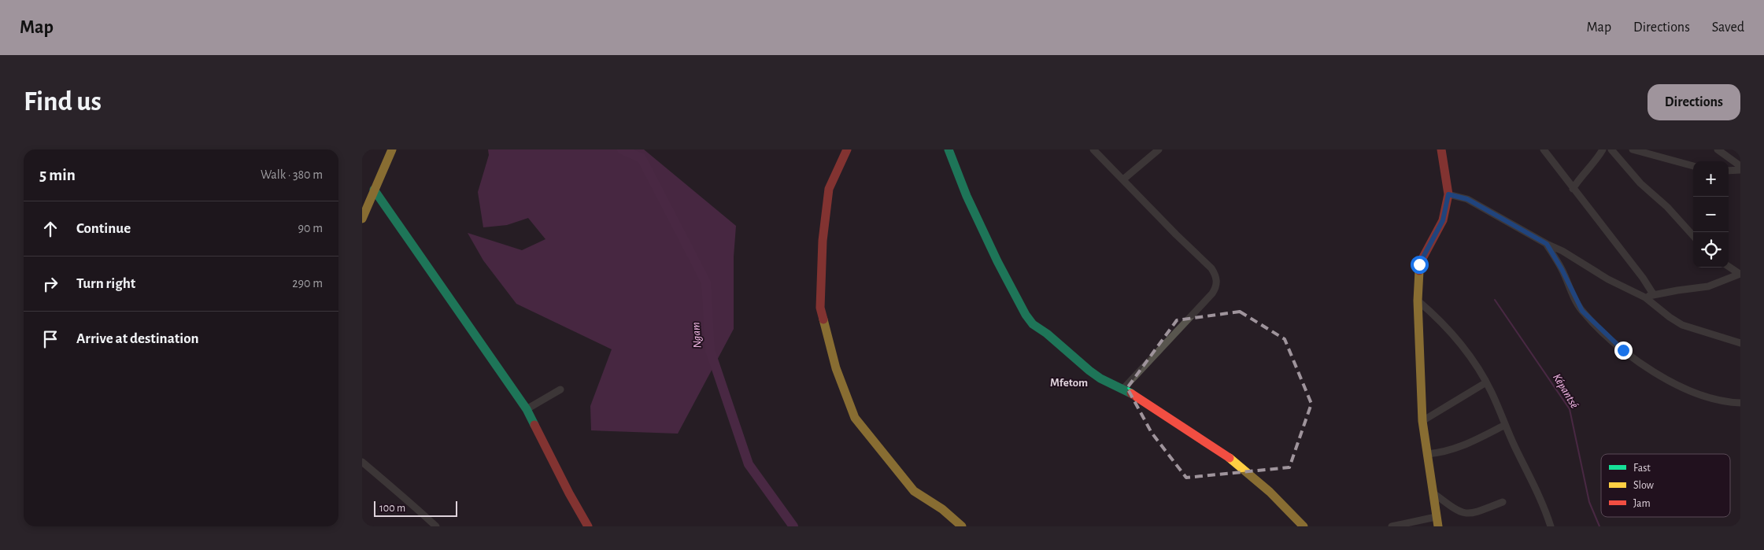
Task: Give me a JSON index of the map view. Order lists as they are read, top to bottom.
{
  "districts": ["Mfetom"],
  "water": ["Ngam", "Képantsé"],
  "legend": ["Fast", "Slow", "Jam"],
  "scale_bar": "100 m",
  "page": {
    "header": "Map",
    "nav": ["Map", "Directions", "Saved"],
    "buttons": "Directions",
    "title": "Find us",
    "heading": ["5 min", "Walk · 380 m"],
    "map_buttons": ["+", "−"],
    "list": [
      ["Continue", "90 m"],
      ["Turn right", "290 m"],
      "Arrive at destination"
    ],
    "scale": "100 m"
  }
}
